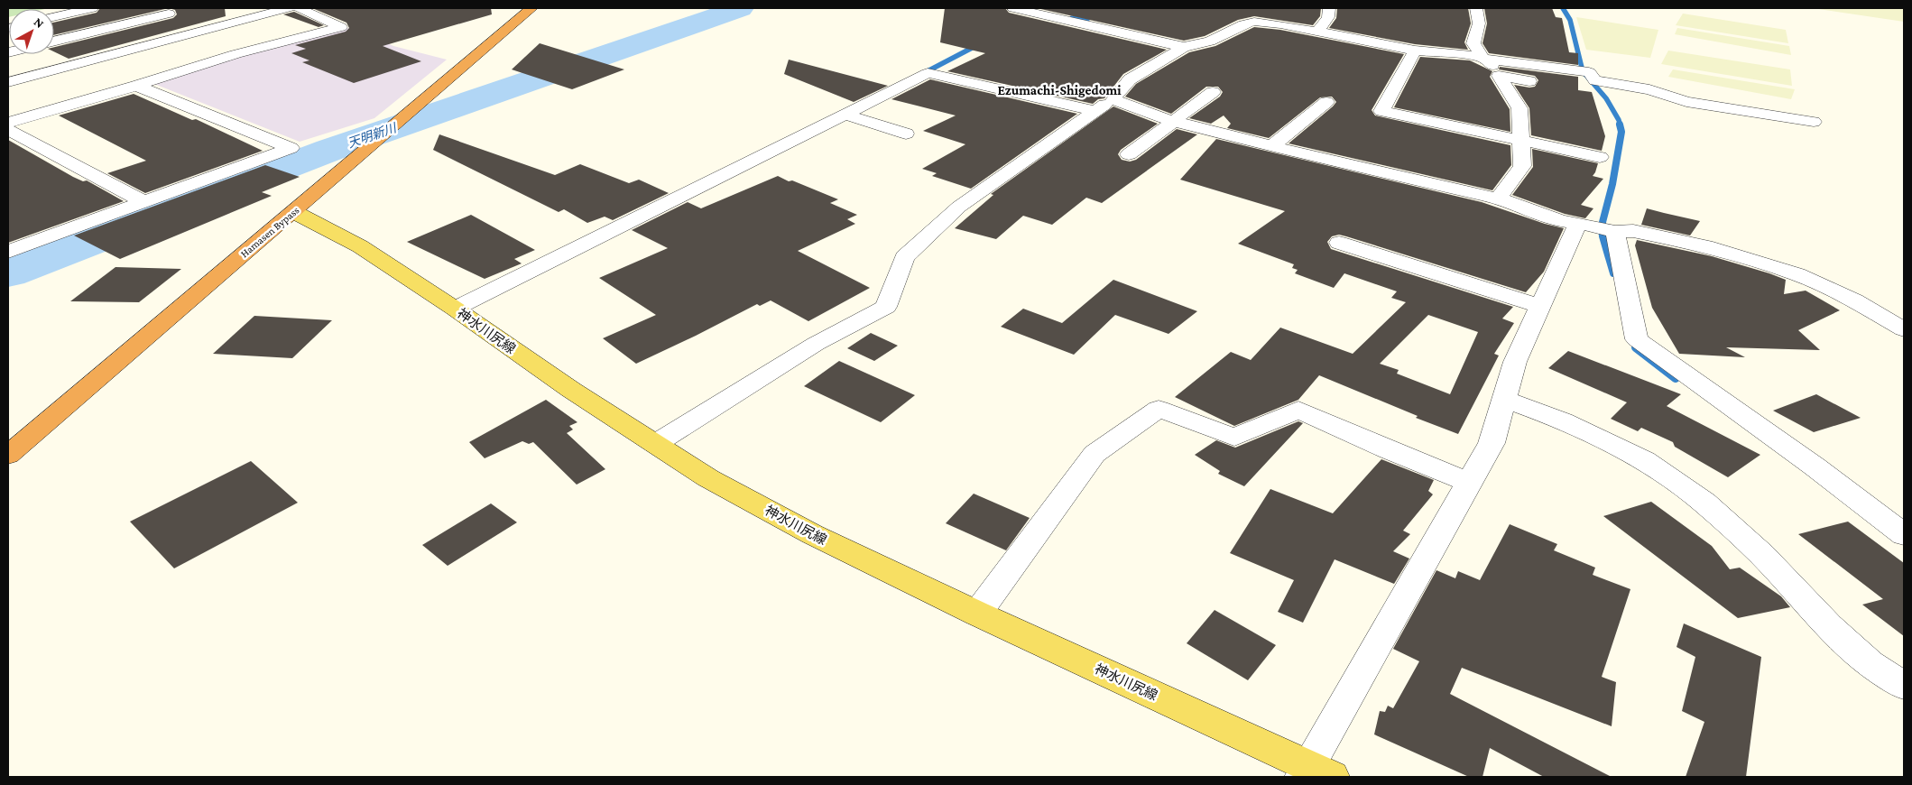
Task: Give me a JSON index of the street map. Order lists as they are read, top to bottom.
{
  "streets": {
    "highway": ["Hamasen Bypass"],
    "main road": ["神水川尻線"]
  },
  "crossings": [
    ["Hamasen Bypass", "神水川尻線"]
  ],
  "districts": ["Ezumachi-Shigedomi"],
  "water": ["天明新川"],
  "north": "top right"
}
